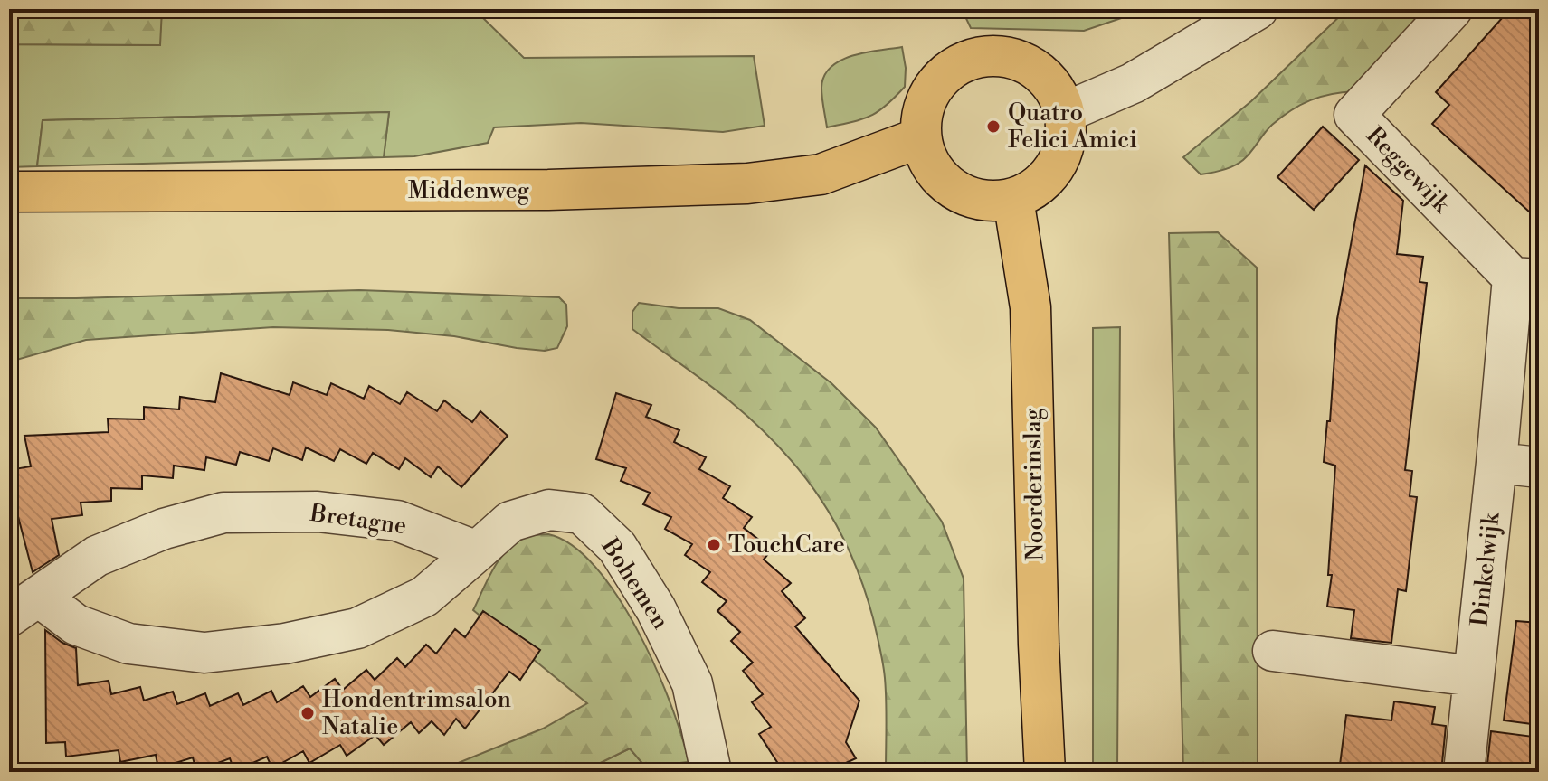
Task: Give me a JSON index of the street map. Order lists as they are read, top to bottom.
{
  "streets": {
    "main road": ["Middenweg", "Noorderinslag"],
    "street": [
      "Reggewijk",
      "Bretagne",
      "Dinkelwijk",
      "Bohemen"
    ]
  },
  "crossings": [
    ["Reggewijk", "Dinkelwijk"],
    ["Middenweg", "Noorderinslag"],
    ["Bretagne", "Bohemen"]
  ],
  "places": ["Quatro Felici Amici", "TouchCare", "Hondentrimsalon Natalie"]
}
